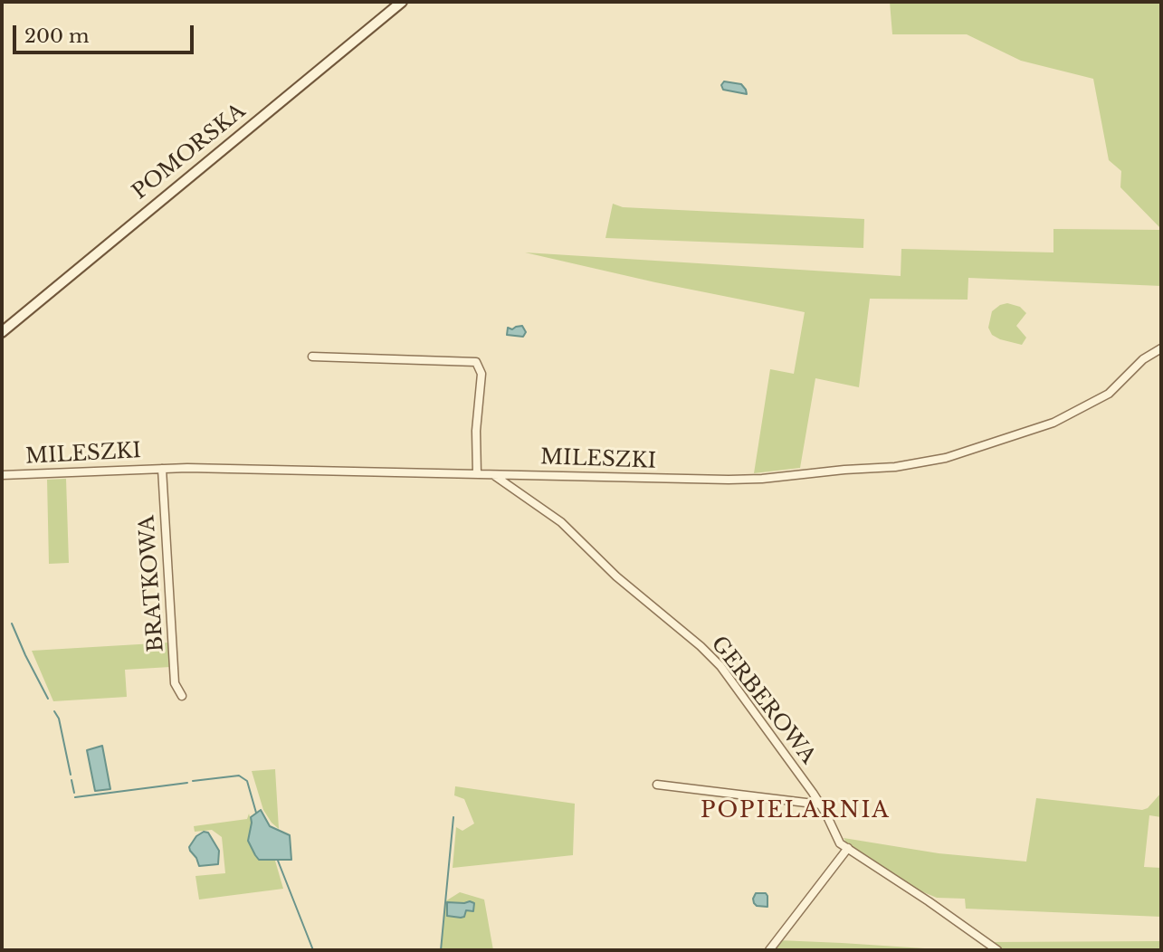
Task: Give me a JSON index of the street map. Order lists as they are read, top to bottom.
{
  "streets": {
    "street": [
      "POMORSKA",
      "MILESZKI",
      "BRATKOWA",
      "GERBEROWA"
    ]
  },
  "crossings": [
    ["MILESZKI", "BRATKOWA"],
    ["MILESZKI", "GERBEROWA"]
  ],
  "districts": ["POPIELARNIA"],
  "scale_bar": "200 m"
}
